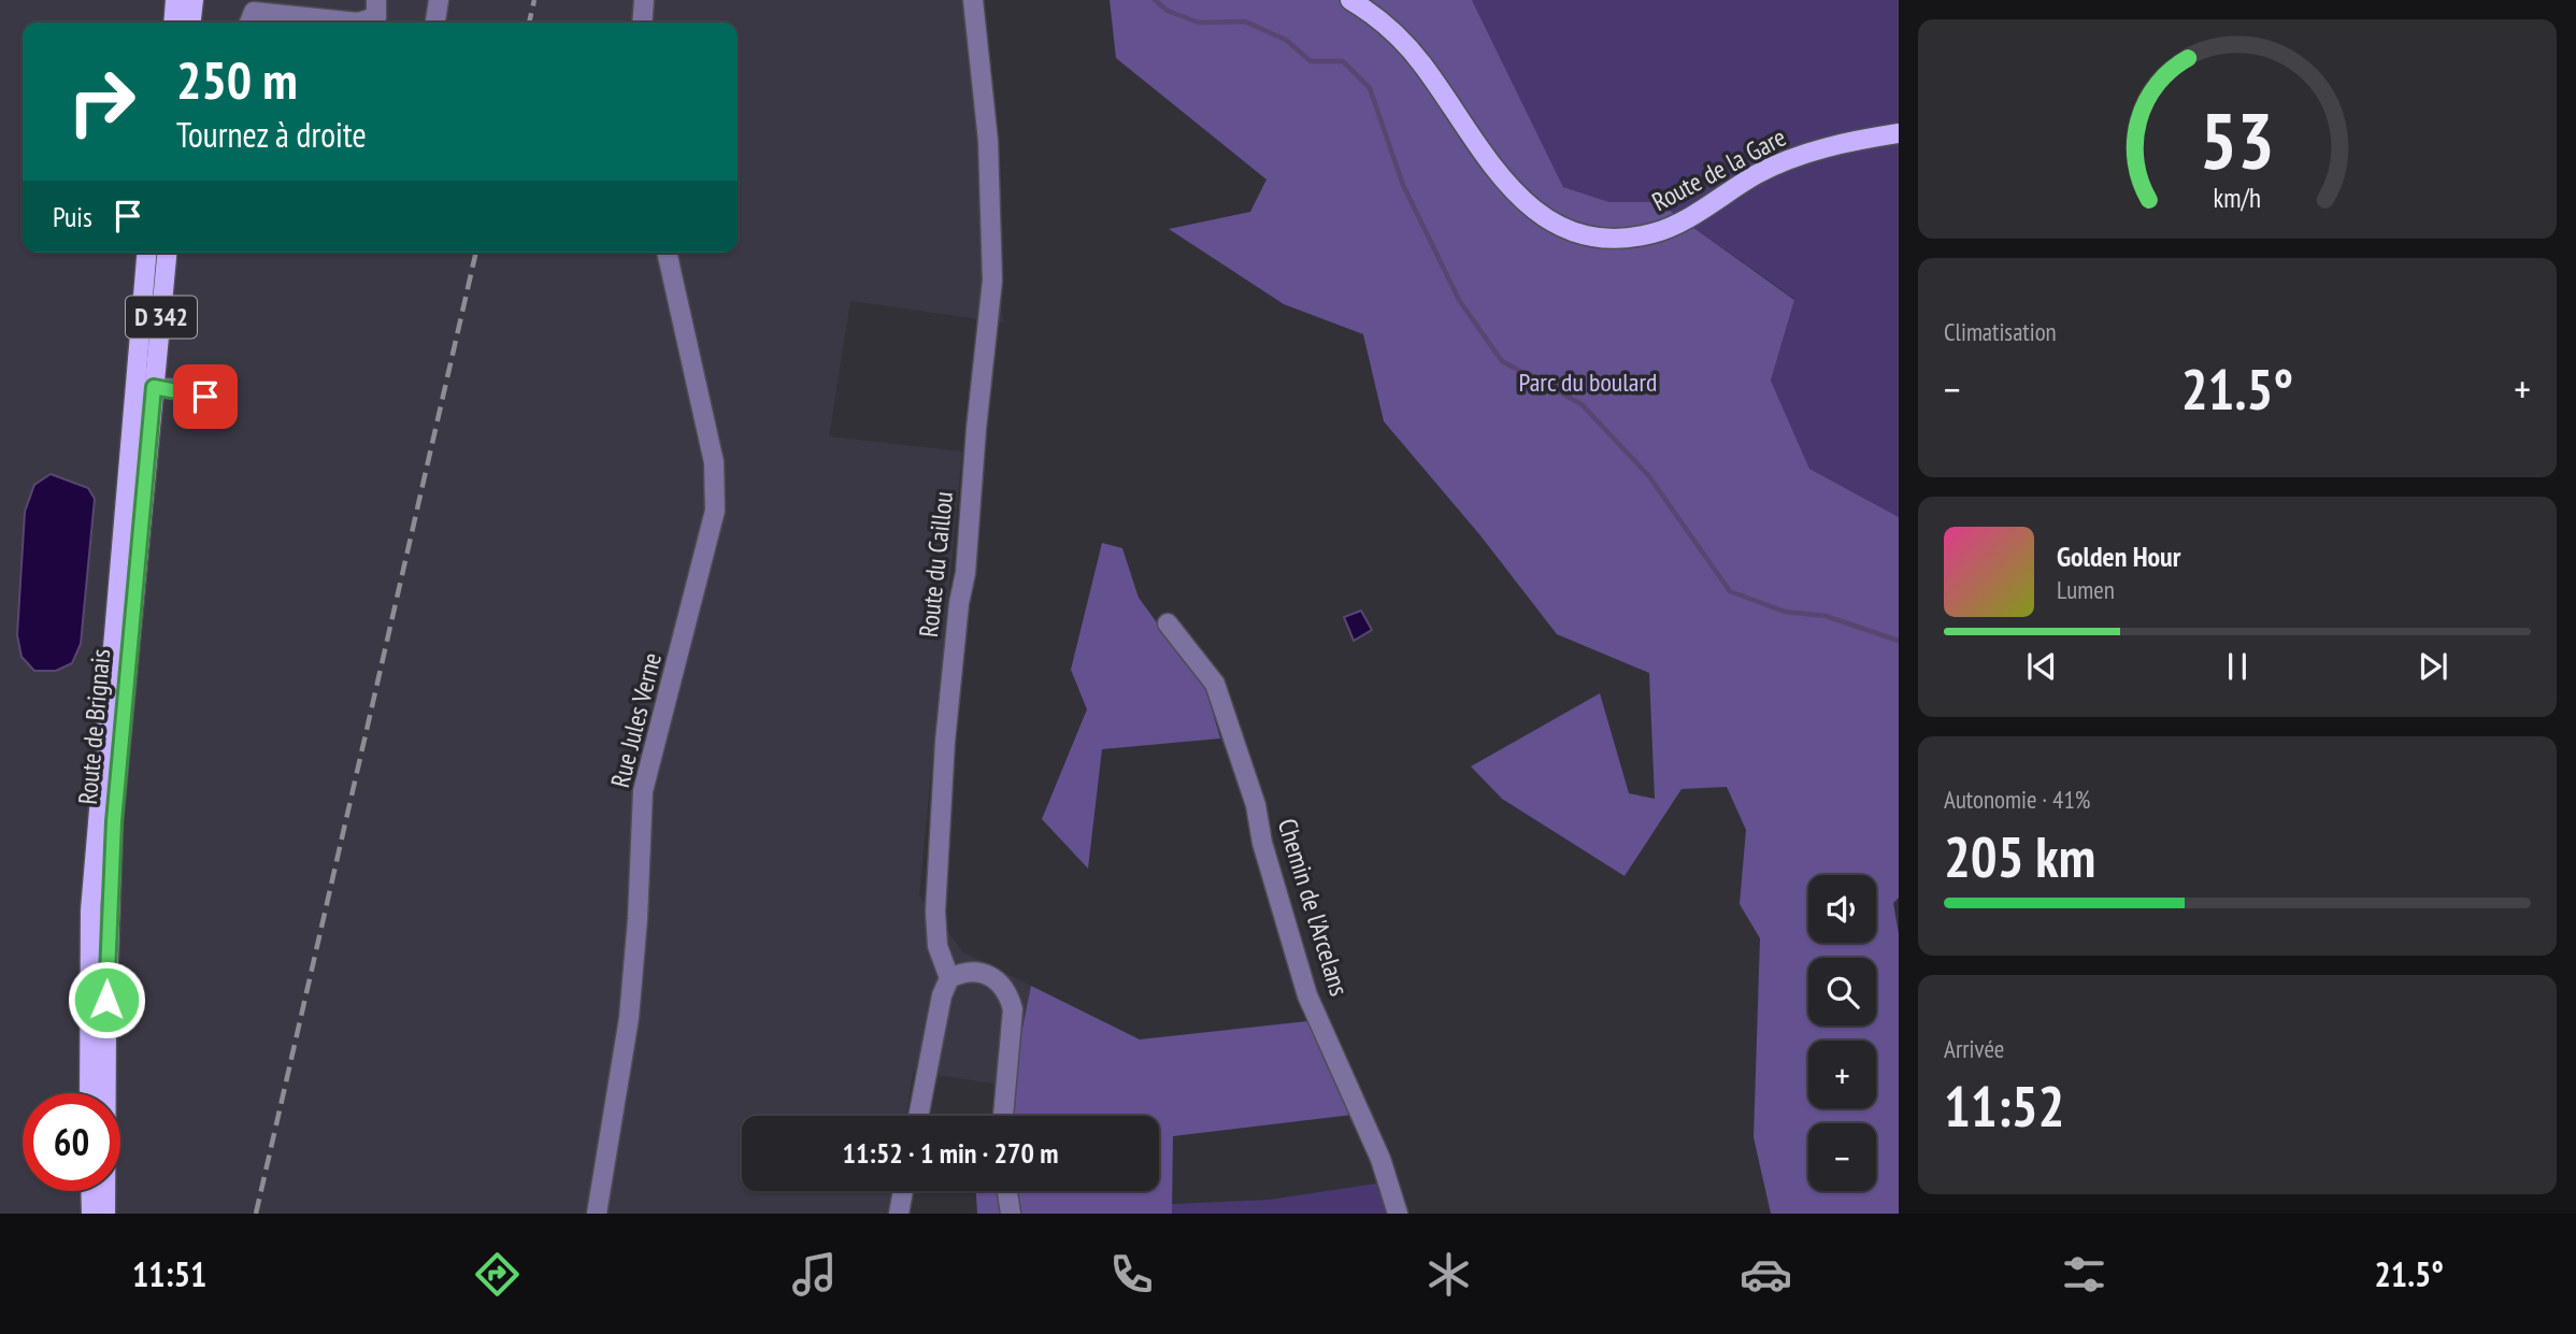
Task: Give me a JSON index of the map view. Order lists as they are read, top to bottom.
{
  "streets": {
    "main road": ["Route de la Gare", "D 342", "Route de Brignais"],
    "street": ["Route du Caillou", "Rue Jules Verne", "Chemin de l'Arcelans"]
  },
  "parks": ["Parc du boulard"],
  "page": {
    "turn": ["250 m", "Tournez à droite"],
    "then": "Puis",
    "tile": [
      "Climatisation",
      ["Autonomie · 41%", "205 km"],
      ["Arrivée", "11:52"]
    ],
    "heat": ["−", "21.5°", "+"],
    "song": ["Golden Hour", "Lumen"],
    "map_buttons": ["+", "−"],
    "limit": "60",
    "trip": "11:52 · 1 min · 270 m",
    "tabs": ["11:51", "21.5°"],
    "gauge": ["53", "km/h"]
  }
}
